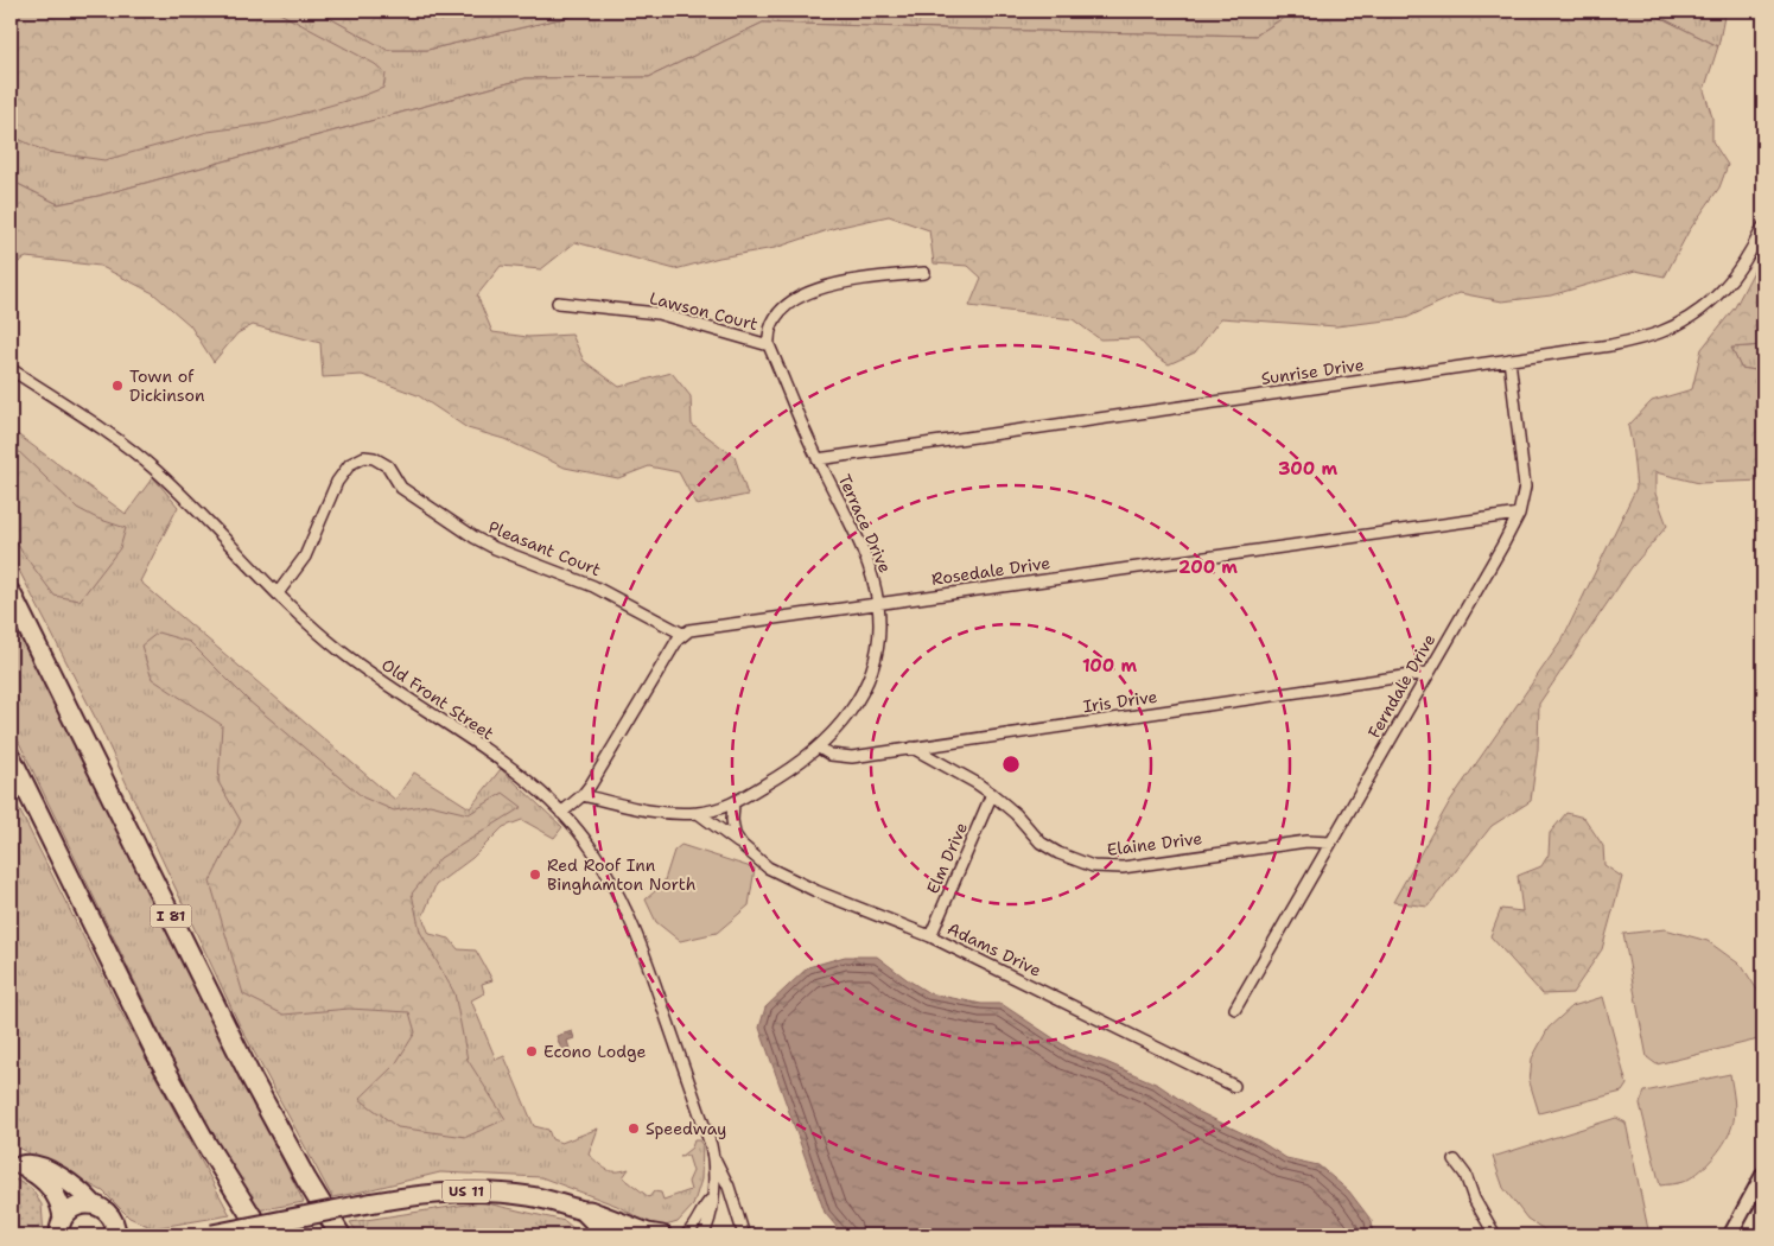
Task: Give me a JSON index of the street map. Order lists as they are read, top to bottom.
{
  "streets": {
    "highway": ["I 81"],
    "main road": ["US 11"],
    "street": [
      "Lawson Court",
      "Sunrise Drive",
      "Terrace Drive",
      "Pleasant Court",
      "Rosedale Drive",
      "Ferndale Drive",
      "Old Front Street",
      "Iris Drive",
      "Elaine Drive",
      "Elm Drive",
      "Adams Drive"
    ]
  },
  "crossings": [
    ["Lawson Court", "Terrace Drive"],
    ["Sunrise Drive", "Terrace Drive"],
    ["Sunrise Drive", "Ferndale Drive"],
    ["Terrace Drive", "Rosedale Drive"],
    ["Terrace Drive", "Iris Drive"],
    ["Terrace Drive", "Adams Drive"],
    ["Pleasant Court", "Rosedale Drive"],
    ["Pleasant Court", "Old Front Street"],
    ["Rosedale Drive", "Ferndale Drive"],
    ["Ferndale Drive", "Iris Drive"],
    ["Ferndale Drive", "Elaine Drive"],
    ["Iris Drive", "Elaine Drive"],
    ["Elaine Drive", "Elm Drive"],
    ["Elm Drive", "Adams Drive"]
  ],
  "places": [
    "Town of Dickinson",
    "Red Roof Inn Binghamton North",
    "Econo Lodge",
    "Speedway"
  ],
  "rings": ["300 m", "200 m", "100 m"]
}
